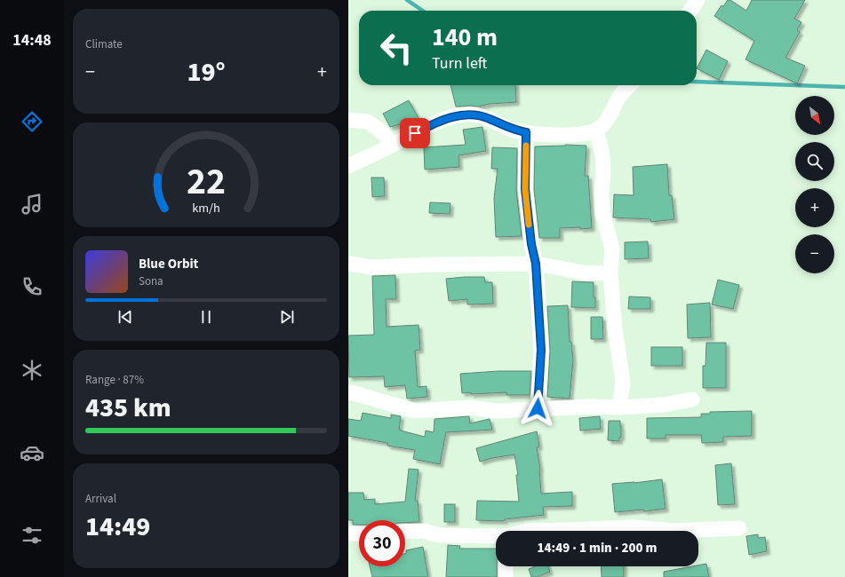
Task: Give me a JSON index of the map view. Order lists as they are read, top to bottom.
{
  "north": "bottom right",
  "page": {
    "tabs": "14:48",
    "tile": [
      "Climate",
      ["Range · 87%", "435 km"],
      ["Arrival", "14:49"]
    ],
    "turn": ["140 m", "Turn left"],
    "heat": ["−", "19°", "+"],
    "map_buttons": ["+", "−"],
    "song": ["Blue Orbit", "Sona"],
    "limit": "30",
    "trip": "14:49 · 1 min · 200 m",
    "gauge": ["22", "km/h"]
  }
}
